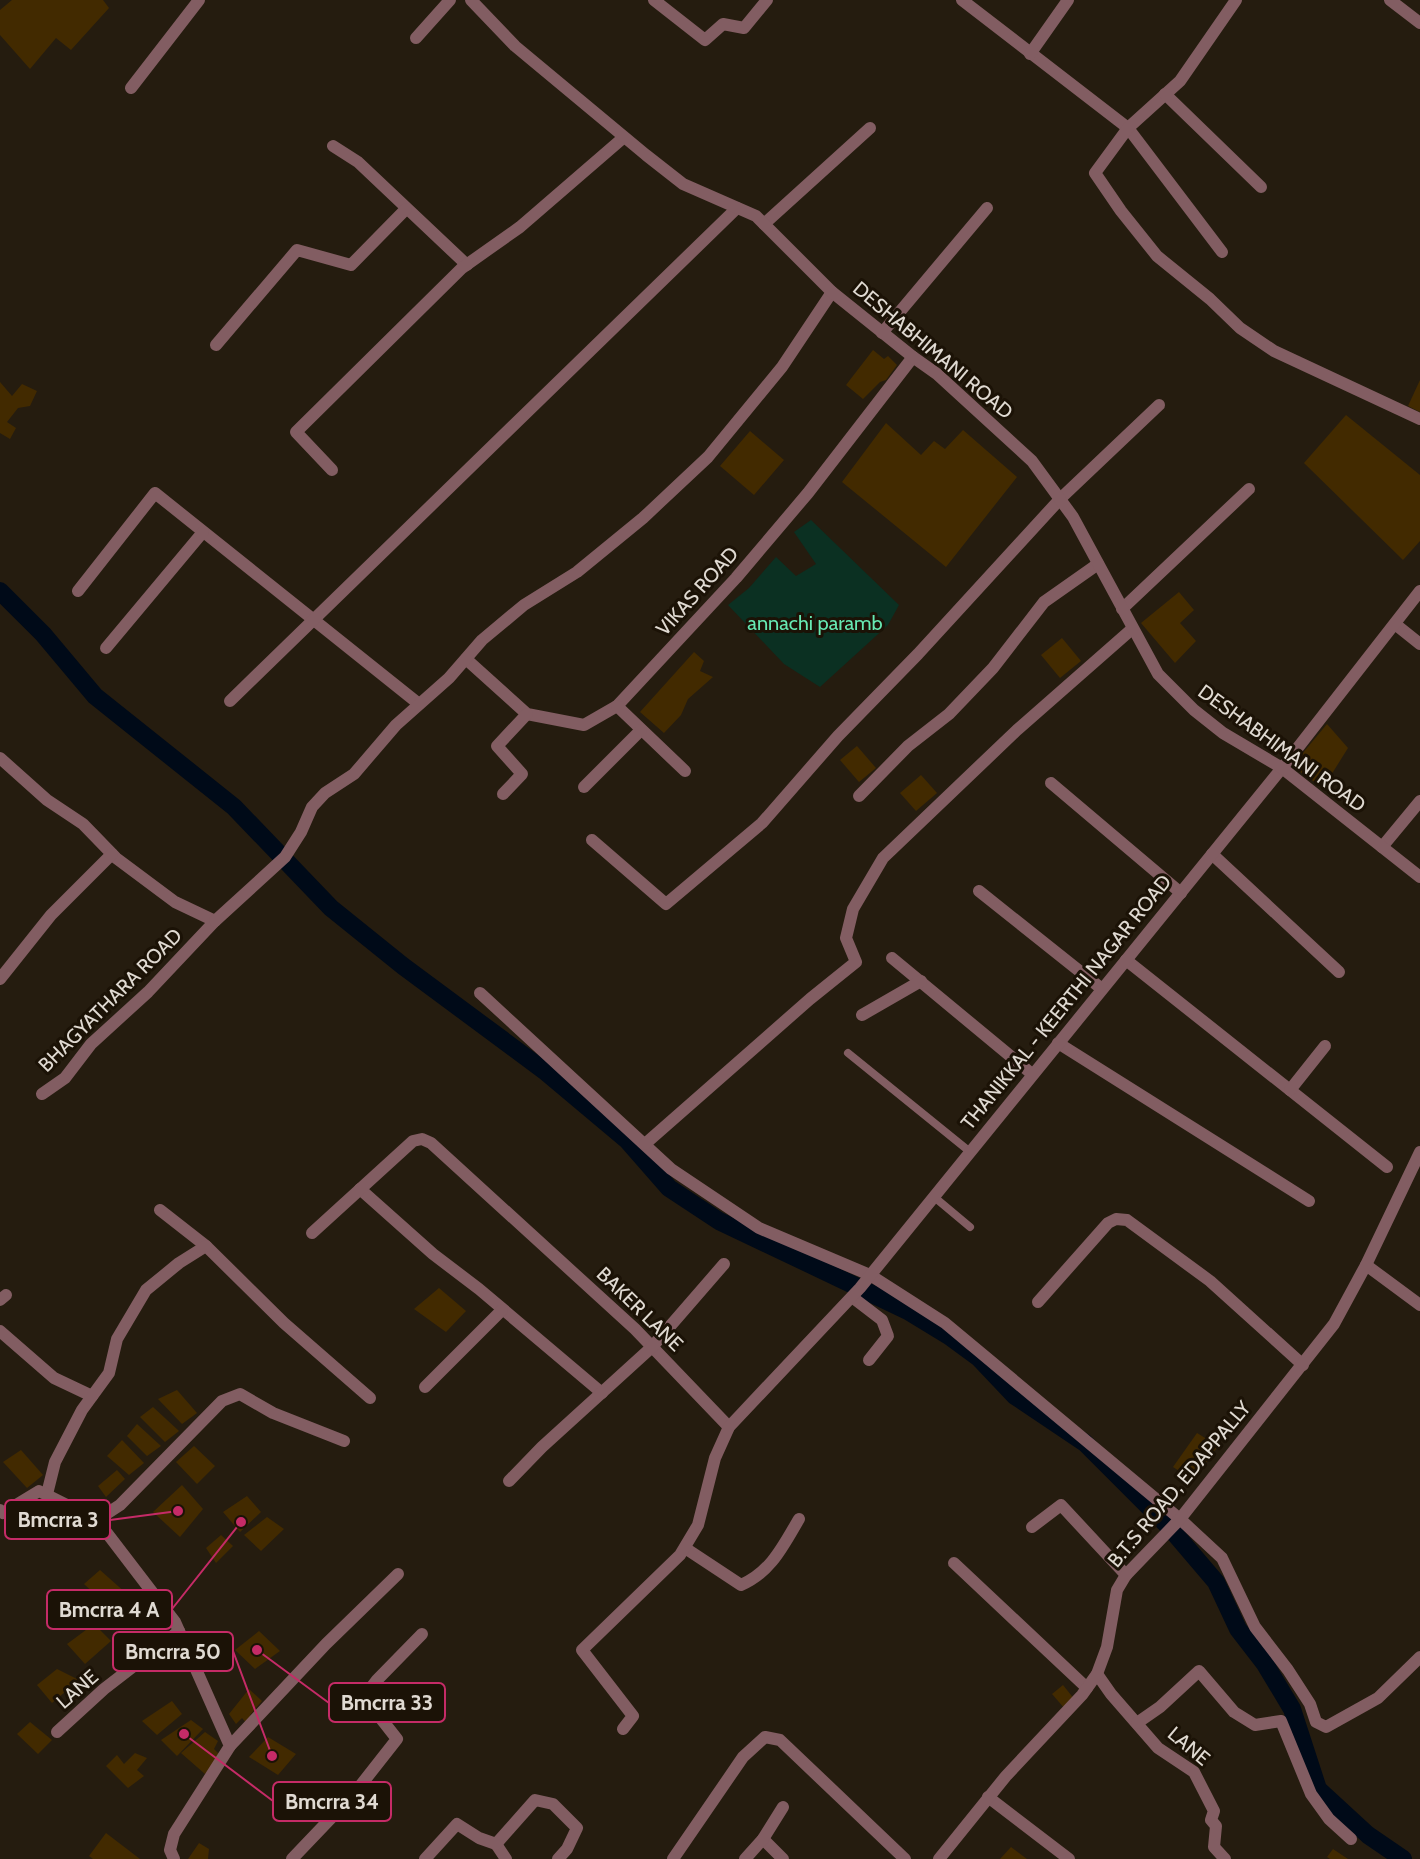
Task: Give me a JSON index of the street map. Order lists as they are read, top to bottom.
{
  "streets": {
    "street": [
      "DESHABHIMANI ROAD",
      "VIKAS ROAD",
      "BHAGYATHARA ROAD",
      "THANIKKAL - KEERTHI NAGAR ROAD",
      "BAKER LANE",
      "B.T.S ROAD, EDAPPALLY",
      "LANE"
    ]
  },
  "crossings": [
    ["DESHABHIMANI ROAD", "VIKAS ROAD"],
    ["DESHABHIMANI ROAD", "THANIKKAL - KEERTHI NAGAR ROAD"],
    ["THANIKKAL - KEERTHI NAGAR ROAD", "BAKER LANE"],
    ["B.T.S ROAD, EDAPPALLY", "LANE"]
  ],
  "parks": ["annachi paramb"],
  "places": [
    "Bmcrra 3",
    "Bmcrra 4 A",
    "Bmcrra 33",
    "Bmcrra 34",
    "Bmcrra 50"
  ]
}
